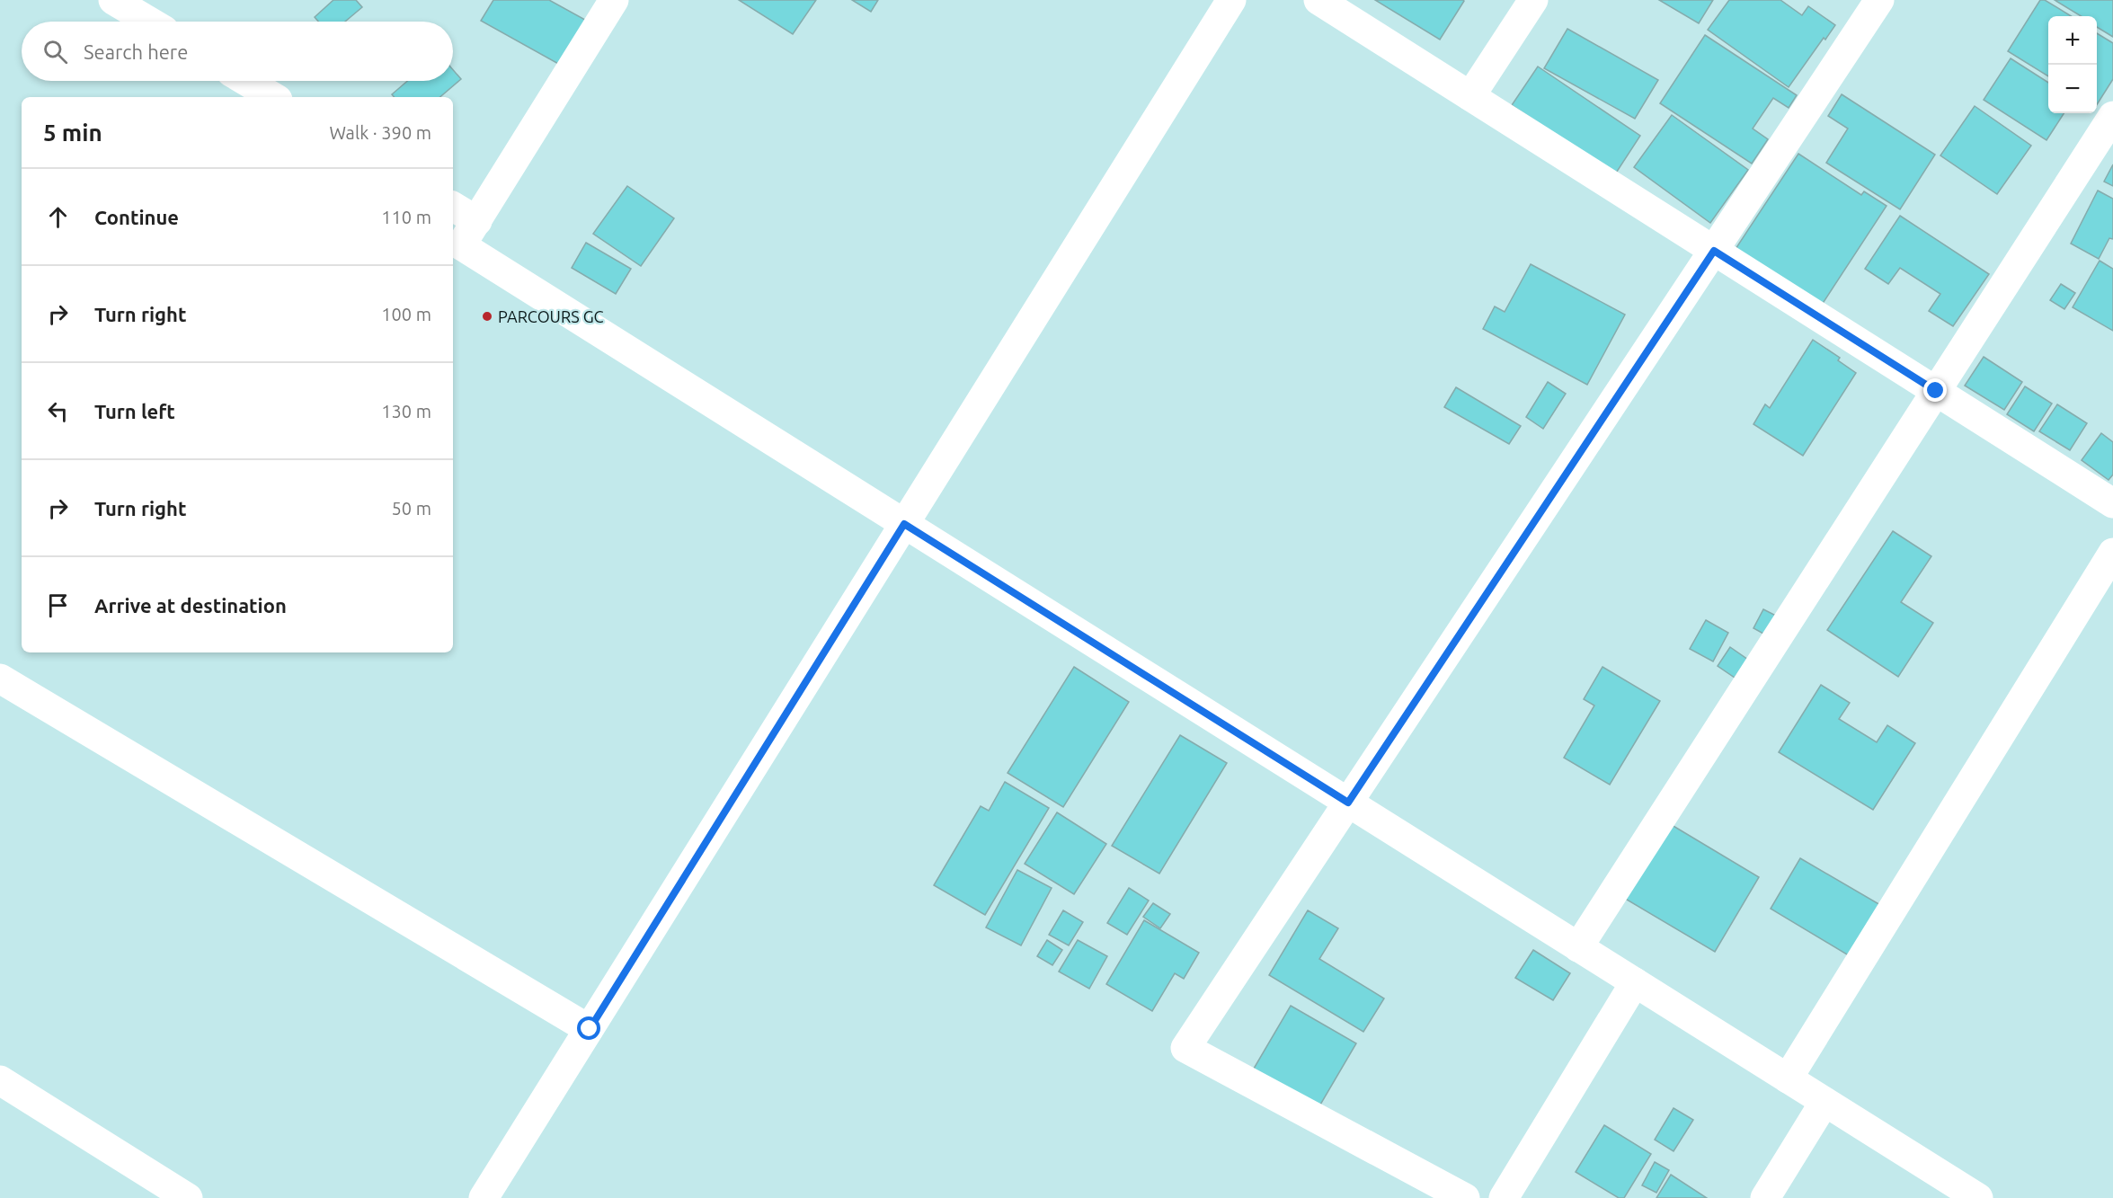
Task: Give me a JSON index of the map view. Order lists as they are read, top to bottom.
{
  "places": ["PARCOURS GC"],
  "page": {
    "map_buttons": ["+", "−"],
    "search": "Search here",
    "heading": ["5 min", "Walk · 390 m"],
    "list": [
      ["Continue", "110 m"],
      ["Turn right", "100 m"],
      ["Turn left", "130 m"],
      ["Turn right", "50 m"],
      "Arrive at destination"
    ]
  }
}
